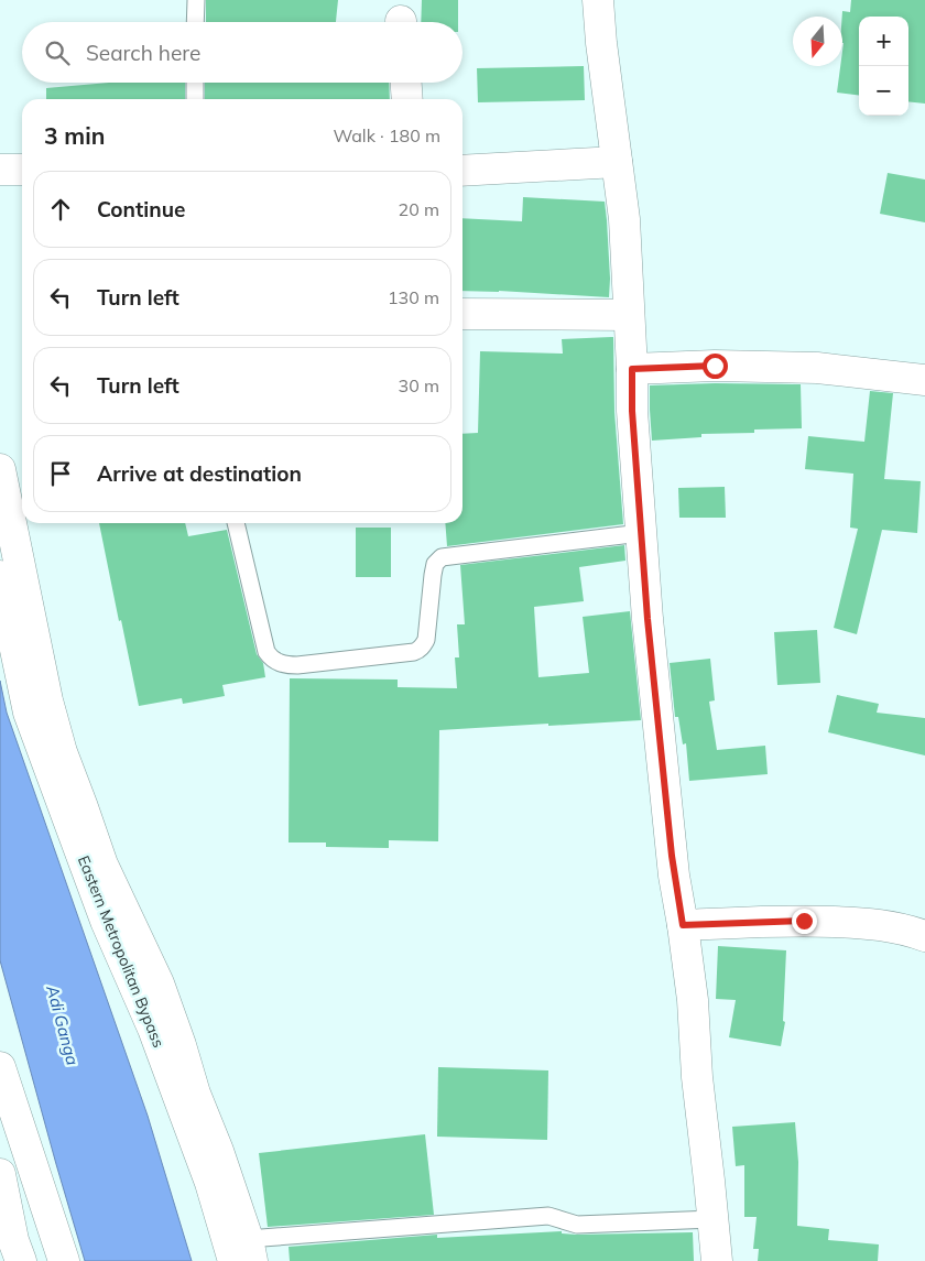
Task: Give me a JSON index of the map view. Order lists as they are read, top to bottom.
{
  "streets": {
    "street": ["Eastern Metropolitan Bypass"]
  },
  "water": ["Adi Ganga"],
  "north": "bottom",
  "page": {
    "map_buttons": ["+", "−"],
    "search": "Search here",
    "heading": ["3 min", "Walk · 180 m"],
    "list": [
      ["Continue", "20 m"],
      ["Turn left", "130 m"],
      ["Turn left", "30 m"],
      "Arrive at destination"
    ]
  }
}
